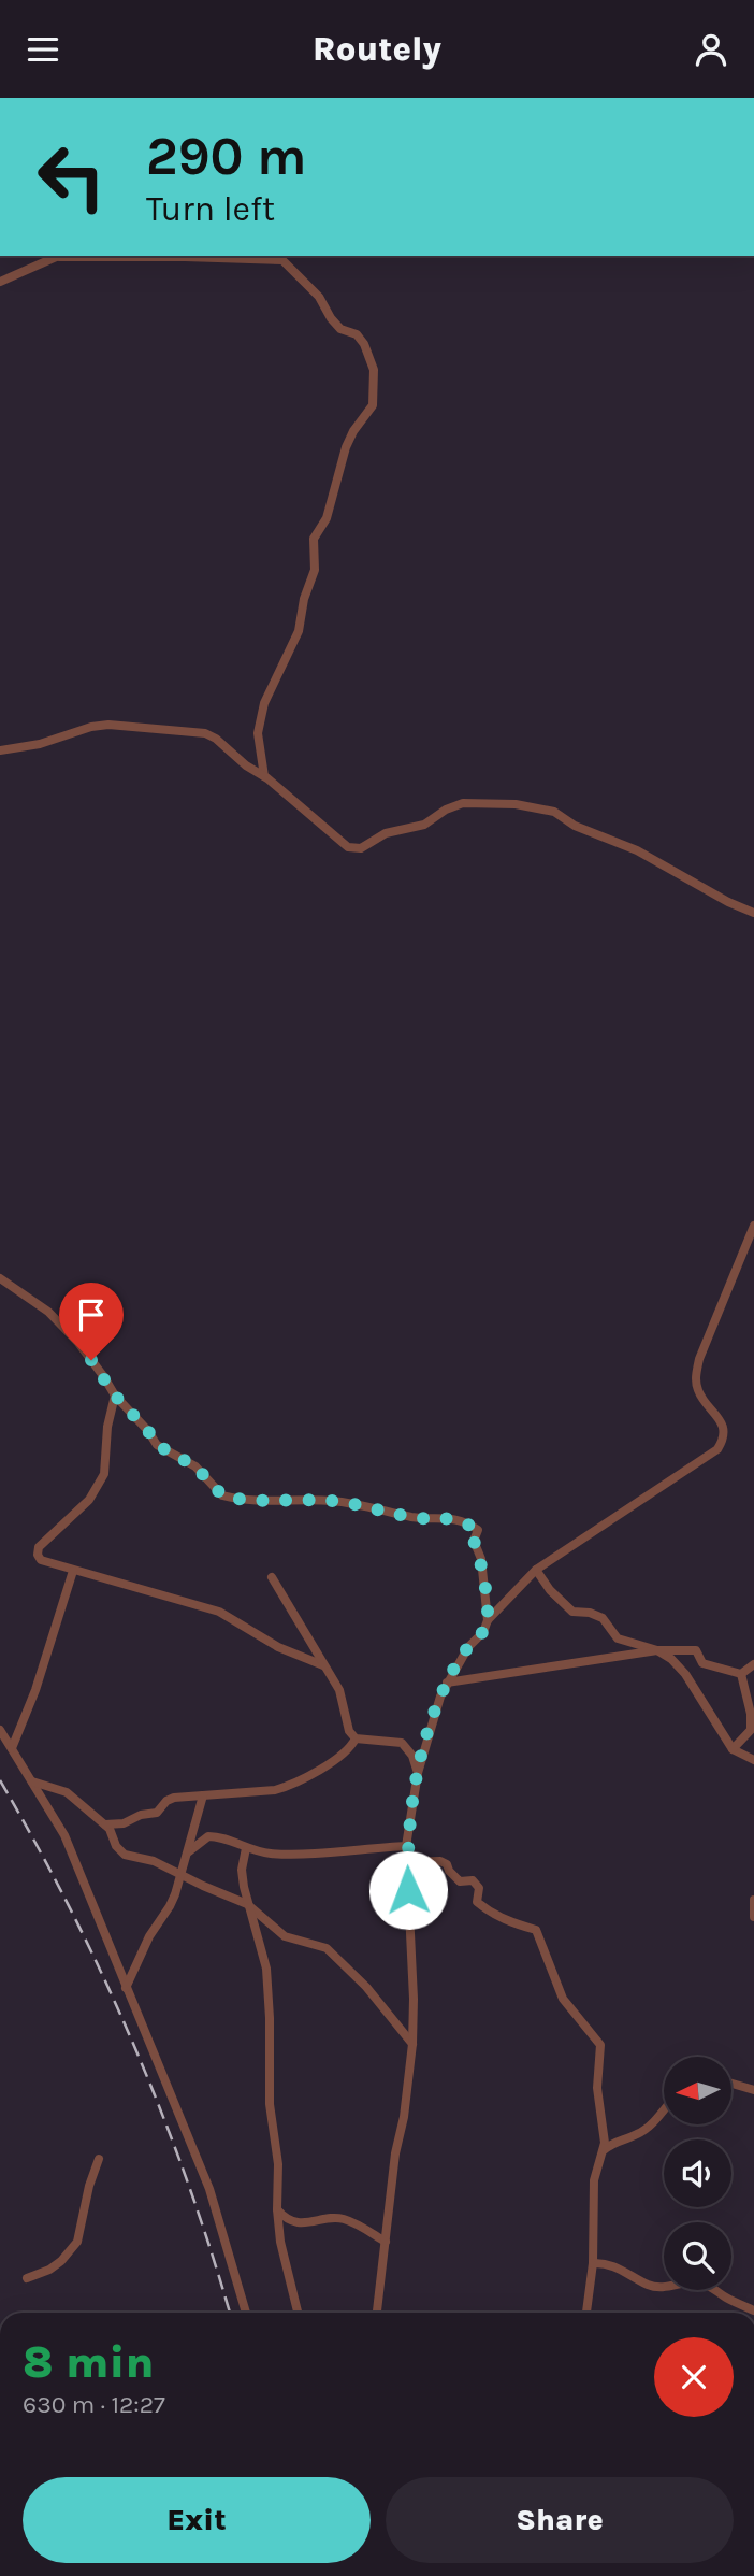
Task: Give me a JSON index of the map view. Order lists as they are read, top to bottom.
{
  "north": "left",
  "page": {
    "header": "Routely",
    "turn": ["290 m", "Turn left"],
    "heading": ["8 min", "630 m · 12:27"],
    "buttons": ["Exit", "Share"]
  }
}
